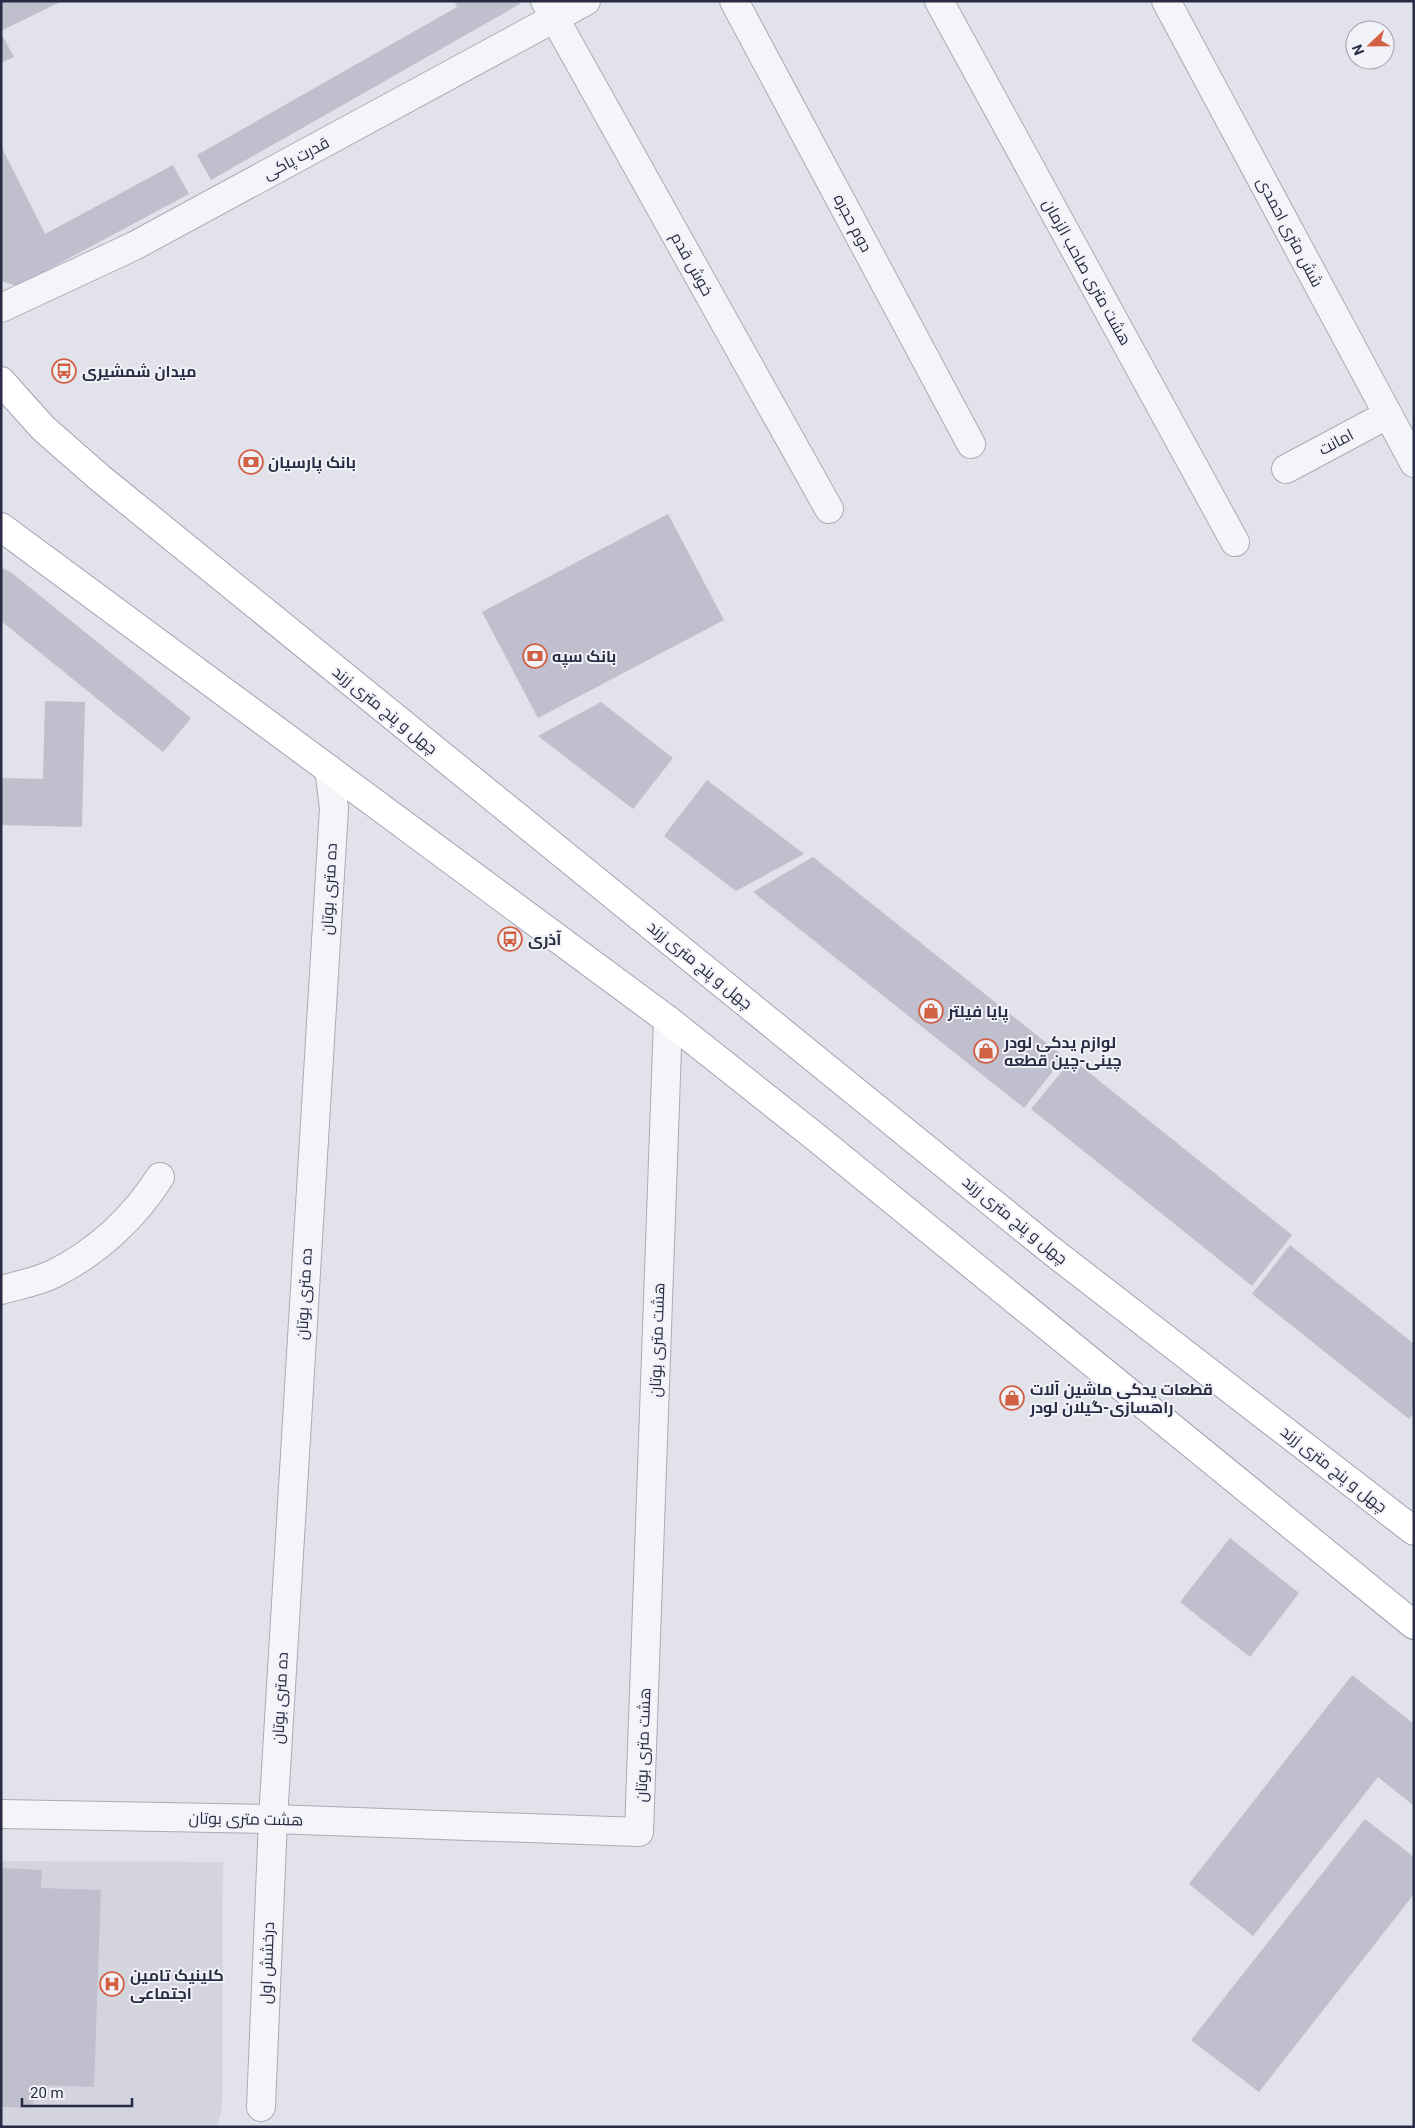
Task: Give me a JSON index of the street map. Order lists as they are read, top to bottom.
{
  "streets": {
    "main road": ["چهل و پنج متری زرند"],
    "street": [
      "قدرت پاکی",
      "دوم حجره",
      "شش متری احمدی",
      "خوش قدم",
      "هشت متری صاحب الزمان",
      "امانت",
      "ده متری بوتان",
      "هشت متری بوتان",
      "درخشش اول"
    ]
  },
  "crossings": [
    ["قدرت پاکی", "خوش قدم"],
    ["شش متری احمدی", "امانت"],
    ["ده متری بوتان", "هشت متری بوتان"],
    ["ده متری بوتان", "درخشش اول"],
    ["هشت متری بوتان", "درخشش اول"]
  ],
  "places": {
    "bus stop": ["میدان شمشیری", "آذری"],
    "bank": ["بانک پارسیان", "بانک سپه"],
    "shop": ["پایا فیلتر", "لوازم یدکی لودر چینی-چین قطعه", "قطعات یدکی ماشین آلات راهسازی-گیلان لودر"],
    "hospital": ["کلینیک تامین اجتماعی"]
  },
  "scale_bar": "20 m",
  "north": "left"
}
